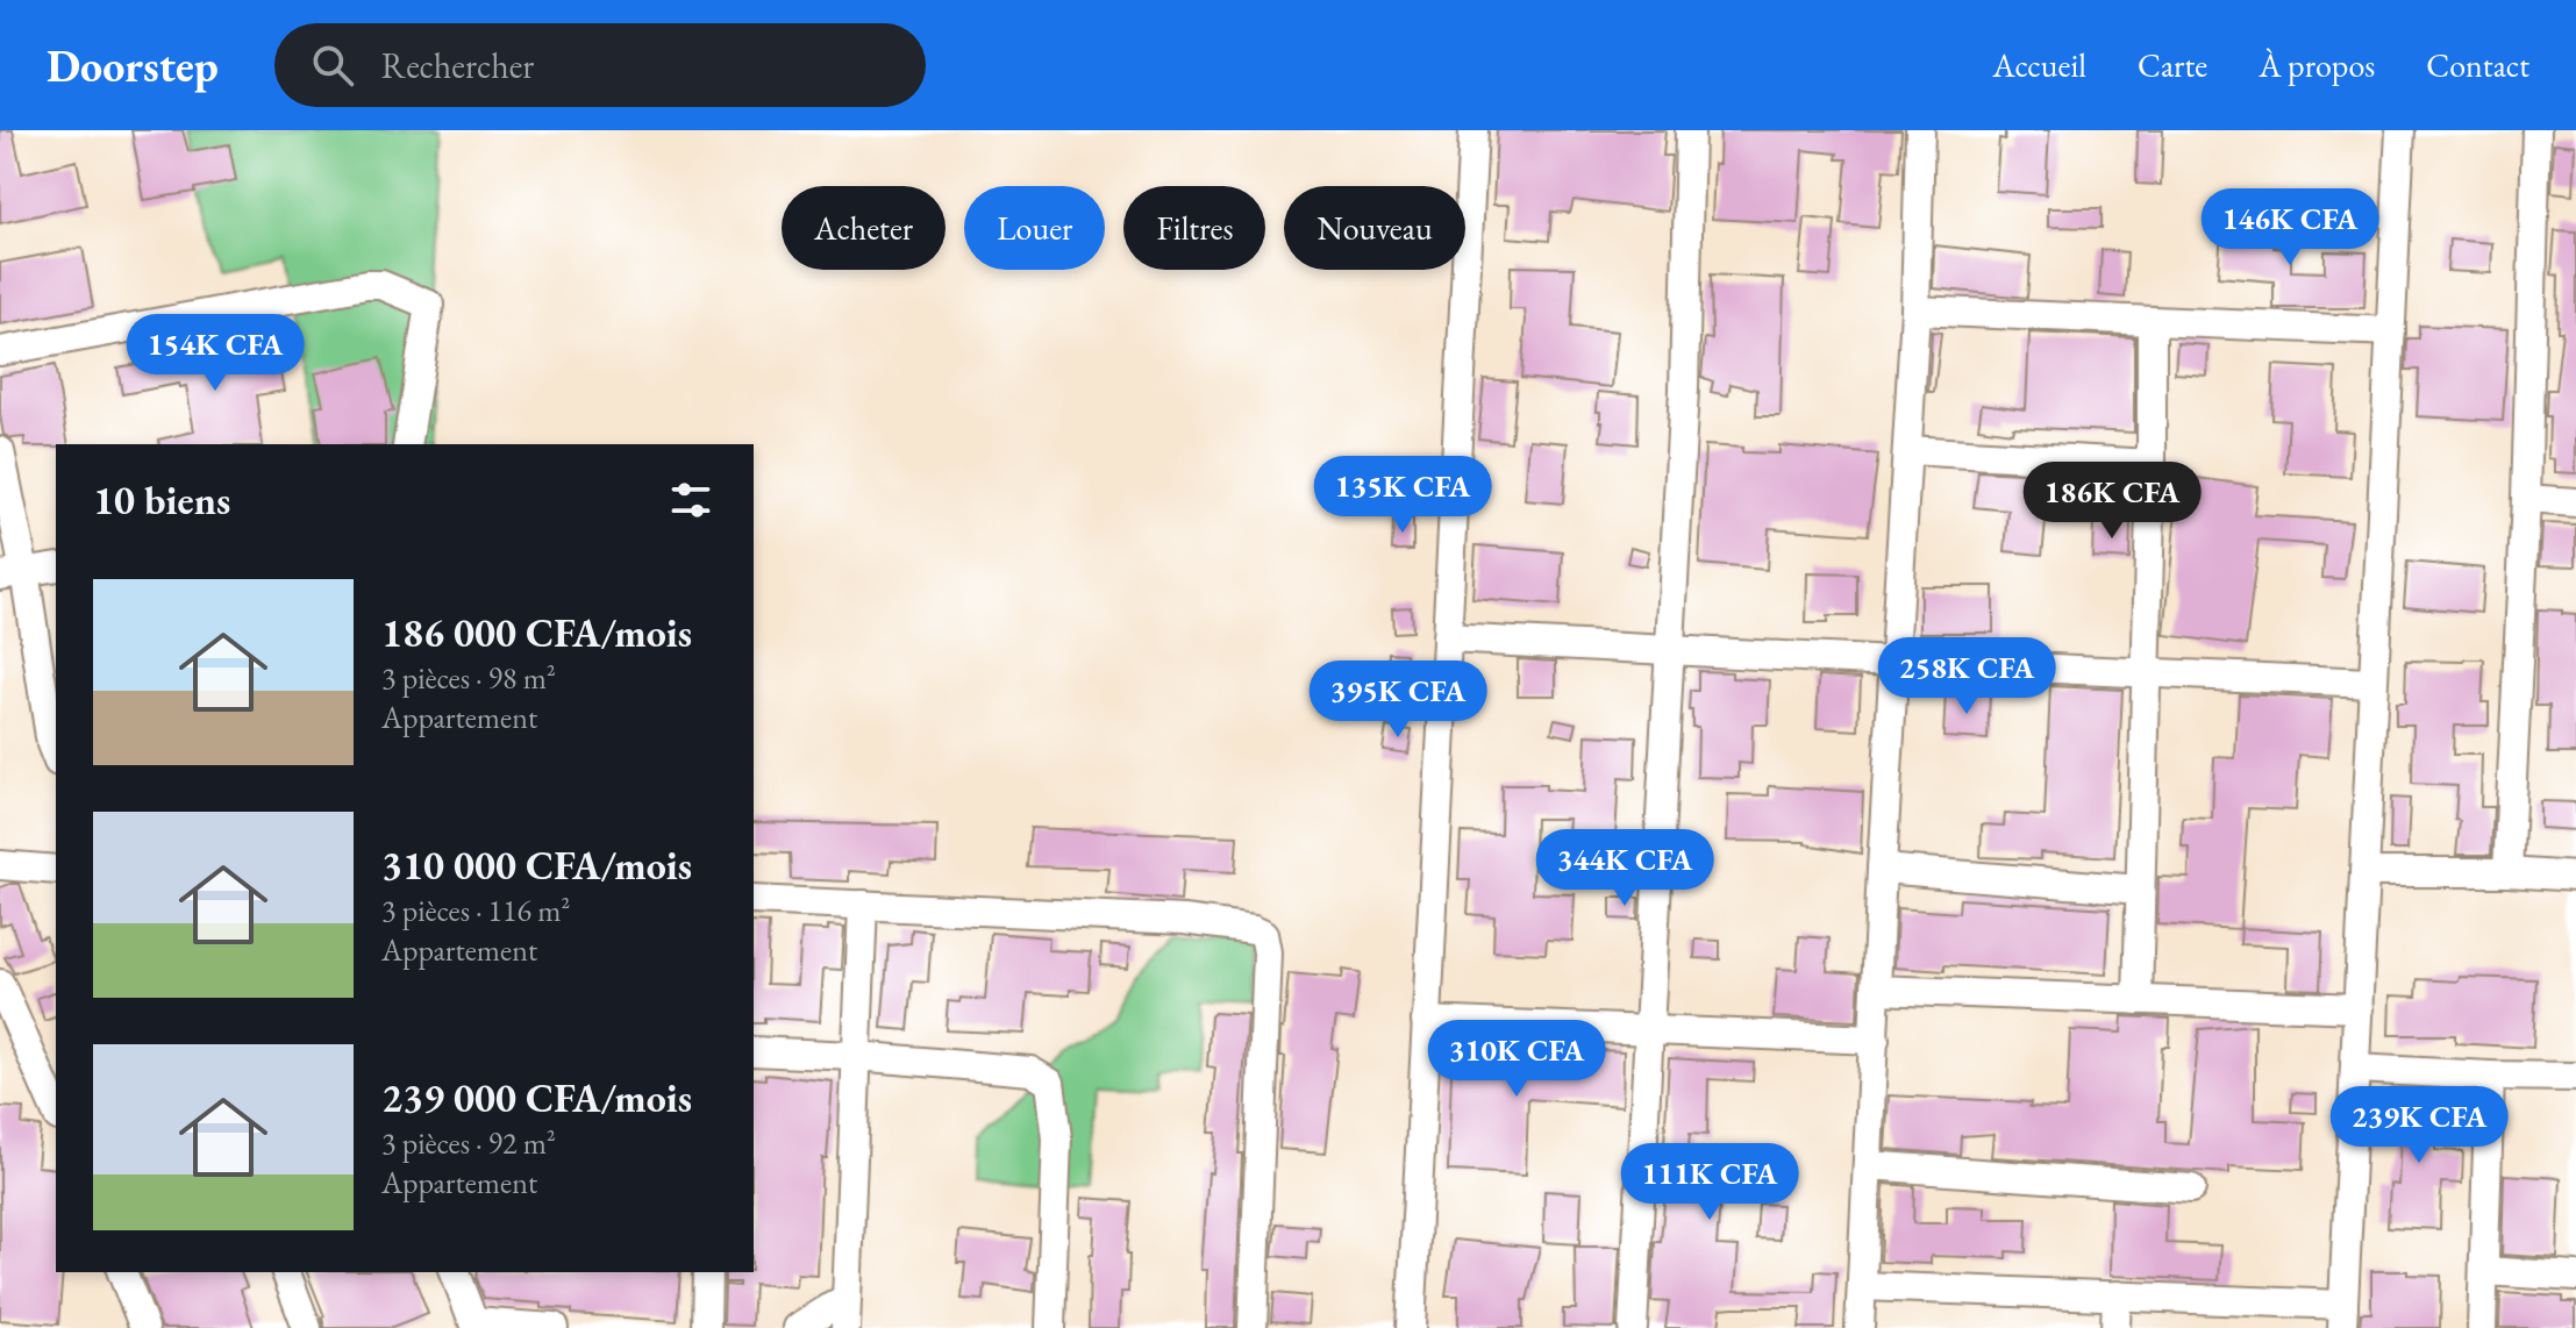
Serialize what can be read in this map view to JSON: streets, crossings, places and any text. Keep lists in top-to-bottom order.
{
  "page": {
    "header": "Doorstep",
    "search": "Rechercher",
    "nav": [
      "Accueil",
      "Carte",
      "À propos",
      "Contact"
    ],
    "chip": [
      "Acheter",
      "Louer",
      "Filtres",
      "Nouveau"
    ],
    "price": [
      "146K CFA",
      "154K CFA",
      "135K CFA",
      "186K CFA",
      "258K CFA",
      "395K CFA",
      "344K CFA",
      "310K CFA",
      "239K CFA",
      "111K CFA"
    ],
    "heading": "10 biens",
    "list": [
      {
        "name": "186 000 CFA/mois",
        "note": "3 pièces · 98 m² · Appartement"
      },
      {
        "name": "310 000 CFA/mois",
        "note": "3 pièces · 116 m² · Appartement"
      },
      {
        "name": "239 000 CFA/mois",
        "note": "3 pièces · 92 m² · Appartement"
      }
    ]
  }
}
